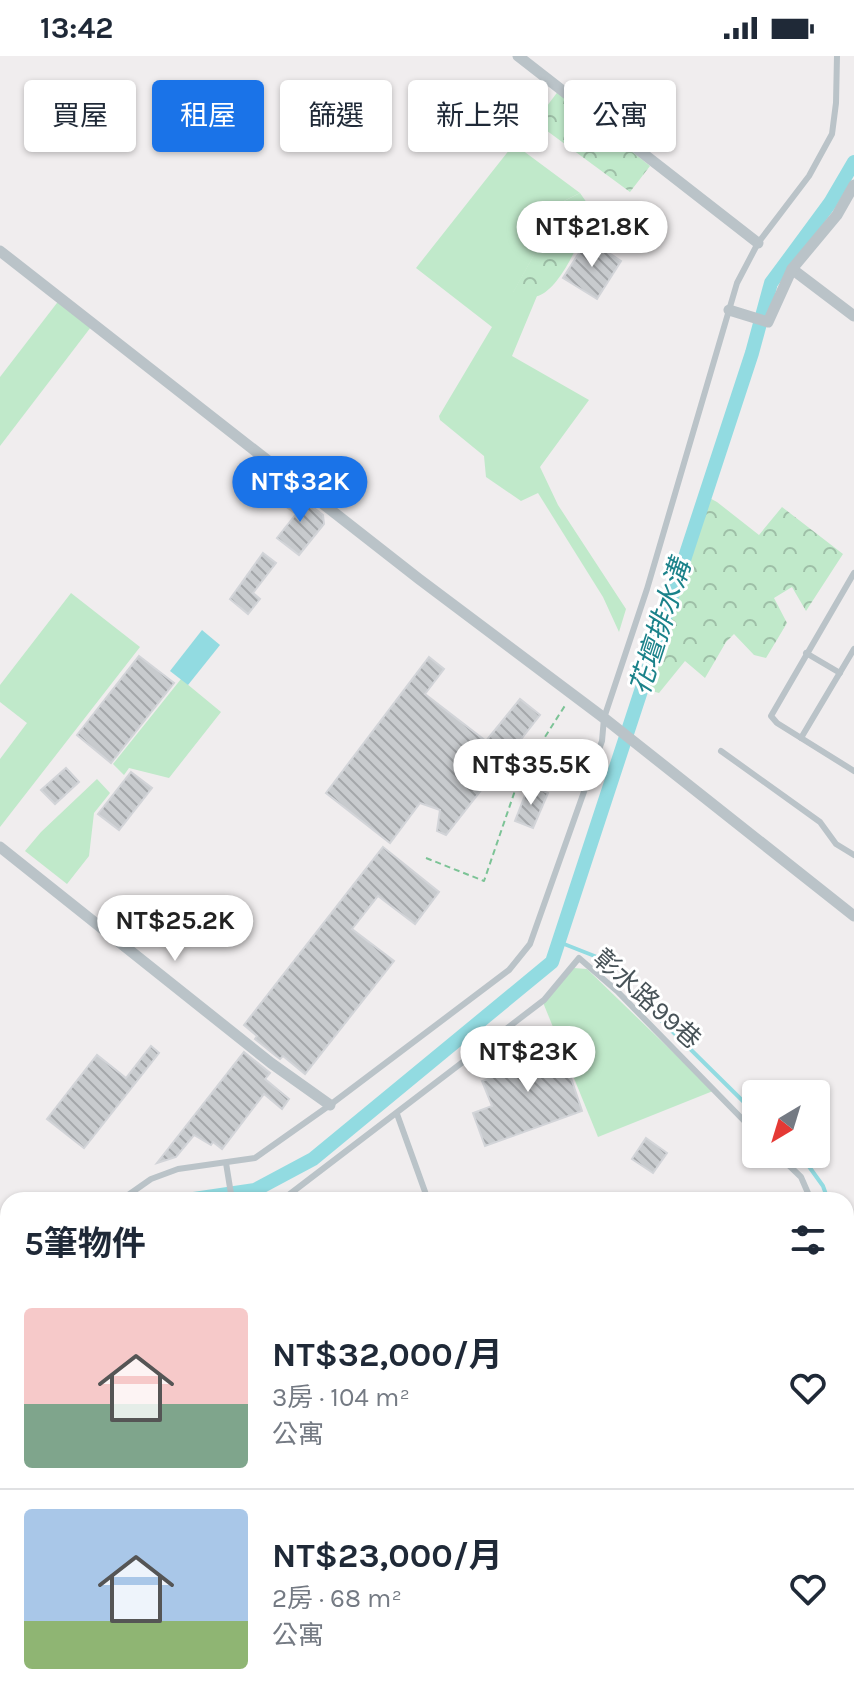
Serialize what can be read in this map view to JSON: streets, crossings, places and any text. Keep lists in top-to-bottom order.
{
  "streets": {
    "lane": ["彰水路99巷"]
  },
  "water": ["花壇排水溝"],
  "north": "bottom left",
  "page": {
    "status": "13:42",
    "chip": [
      "買屋",
      "租屋",
      "篩選",
      "新上架",
      "公寓"
    ],
    "price": [
      "NT$21.8K",
      "NT$32K",
      "NT$35.5K",
      "NT$25.2K",
      "NT$23K"
    ],
    "heading": "5筆物件",
    "list": [
      {
        "name": "NT$32,000/月",
        "note": "3房 · 104 m² · 公寓"
      },
      {
        "name": "NT$23,000/月",
        "note": "2房 · 68 m² · 公寓"
      }
    ]
  }
}
